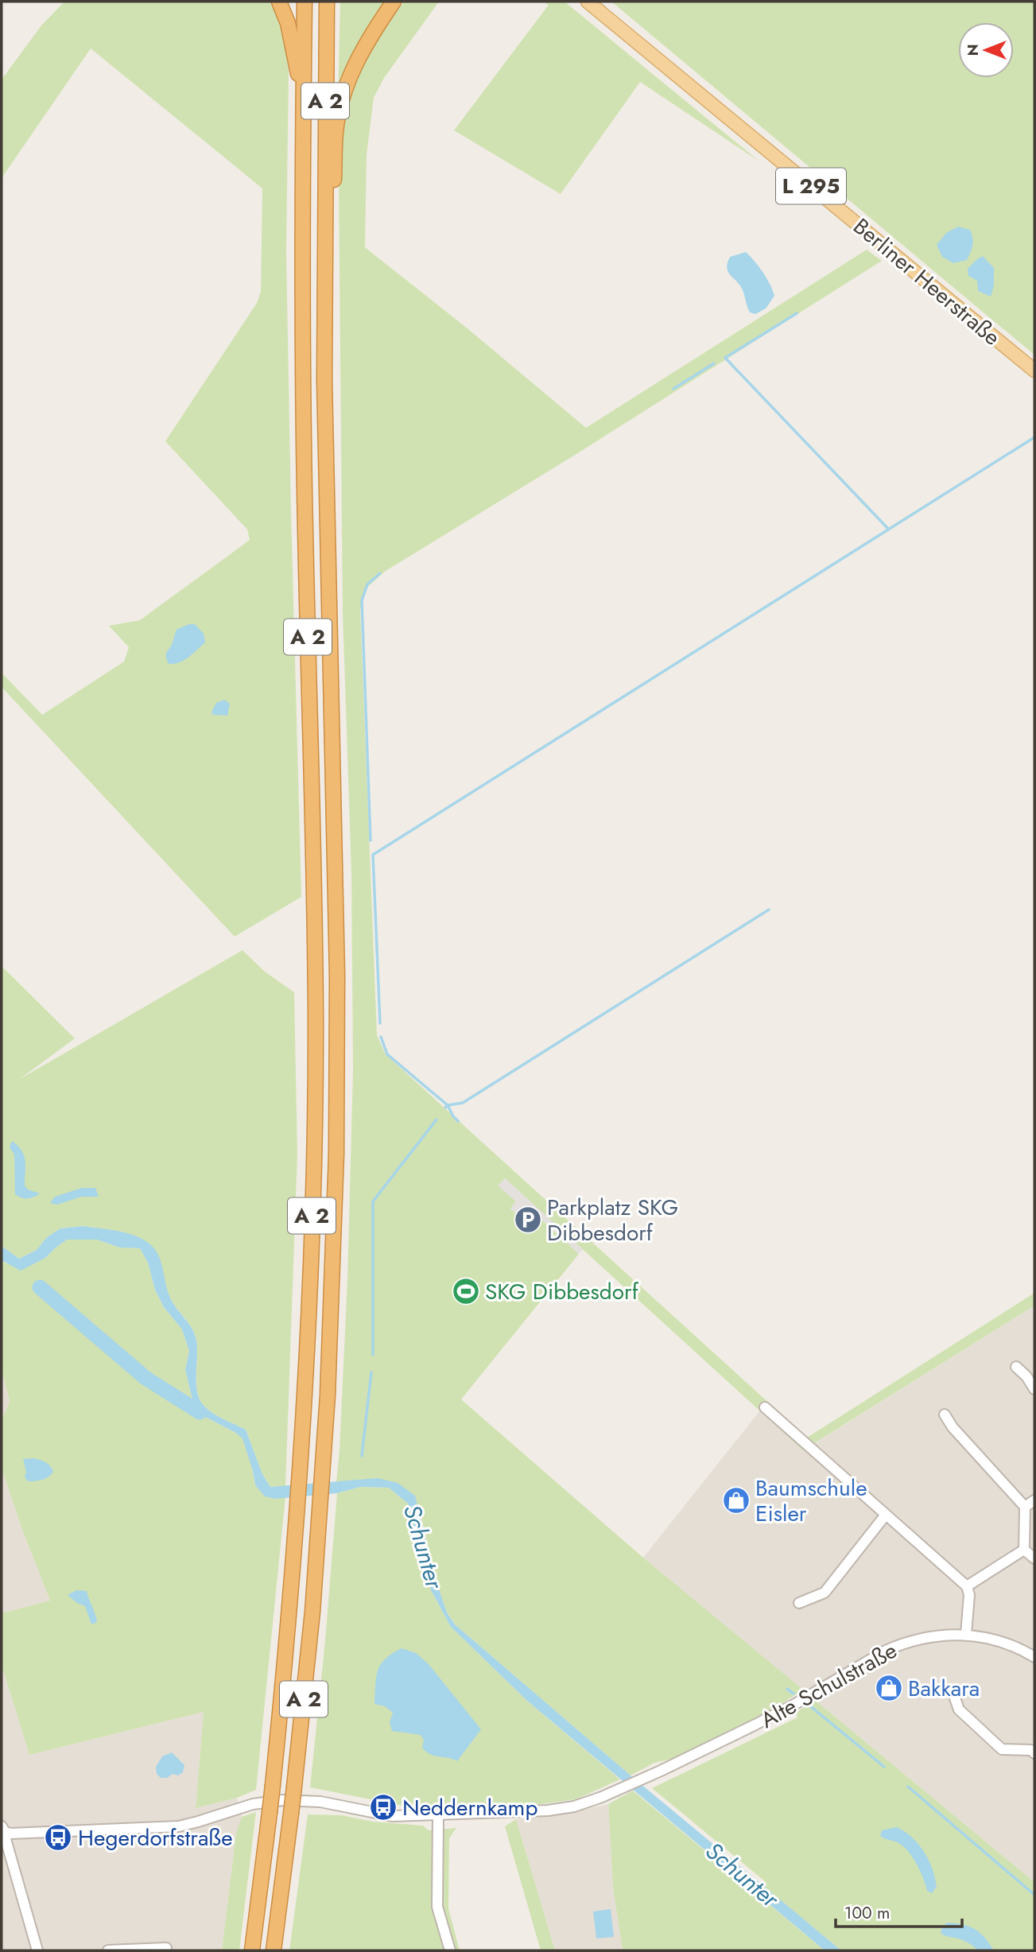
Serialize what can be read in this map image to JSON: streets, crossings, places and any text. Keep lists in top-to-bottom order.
{
  "streets": {
    "highway": ["A 2"],
    "main road": ["L 295", "Berliner Heerstraße"],
    "street": ["Alte Schulstraße"]
  },
  "water": ["Schunter"],
  "places": {
    "parking": ["Parkplatz SKG Dibbesdorf"],
    "sports": ["SKG Dibbesdorf"],
    "shop": ["Baumschule Eisler", "Bakkara"],
    "bus stop": ["Neddernkamp", "Hegerdorfstraße"]
  },
  "scale_bar": "100 m",
  "north": "left"
}
